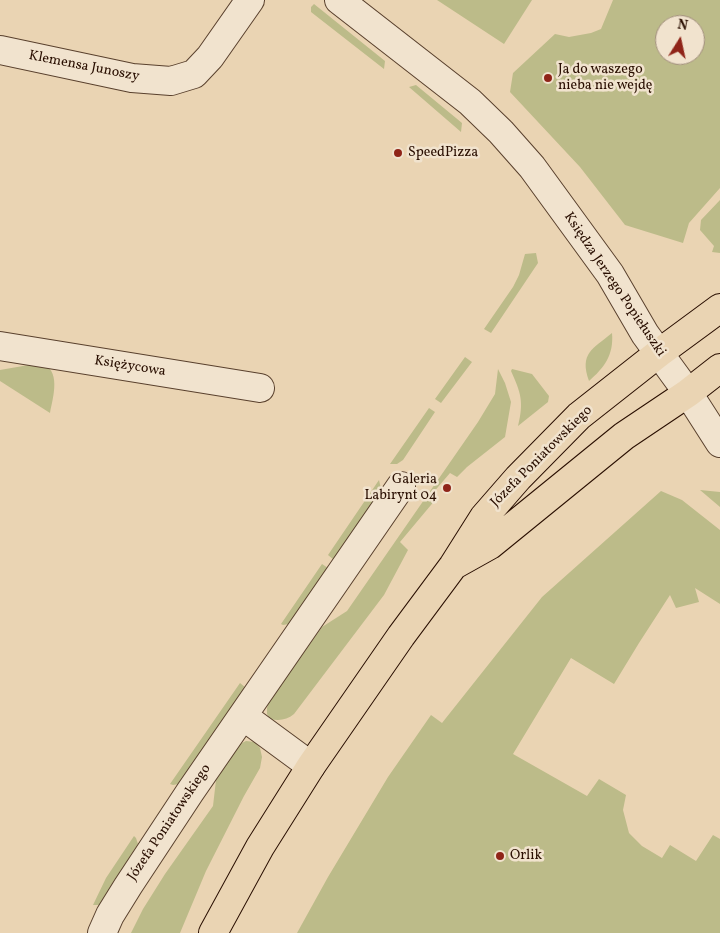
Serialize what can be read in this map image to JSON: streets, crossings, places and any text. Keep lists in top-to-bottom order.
{
  "streets": {
    "main road": ["Józefa Poniatowskiego"],
    "street": ["Klemensa Junoszy", "Księdza Jerzego Popiełuszki", "Księżycowa"]
  },
  "crossings": [
    ["Księdza Jerzego Popiełuszki", "Józefa Poniatowskiego"]
  ],
  "places": [
    "Ja do waszego nieba nie wejdę",
    "SpeedPizza",
    "Galeria Labirynt 04",
    "Orlik"
  ],
  "north": "top"
}
